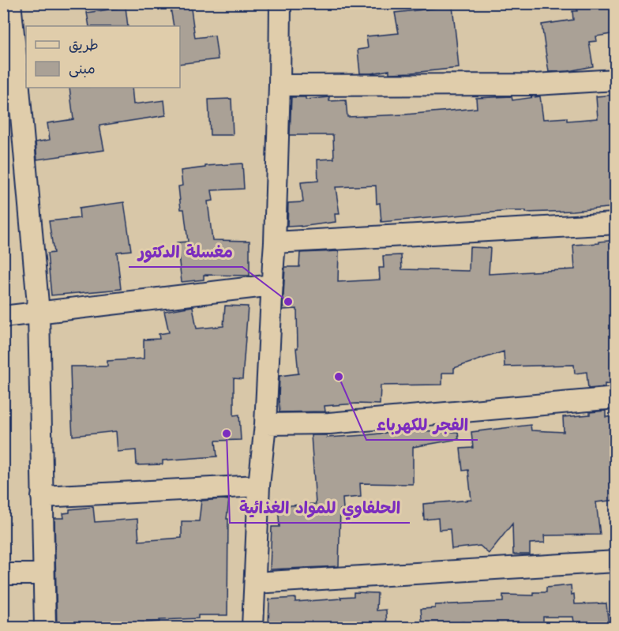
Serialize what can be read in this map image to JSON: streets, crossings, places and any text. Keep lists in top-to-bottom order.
{
  "places": ["مغسلة الدكتور", "الفجر للكهرباء", "الحلفاوي للمواد الغذائية"],
  "legend": ["طريق", "مبنى"]
}
